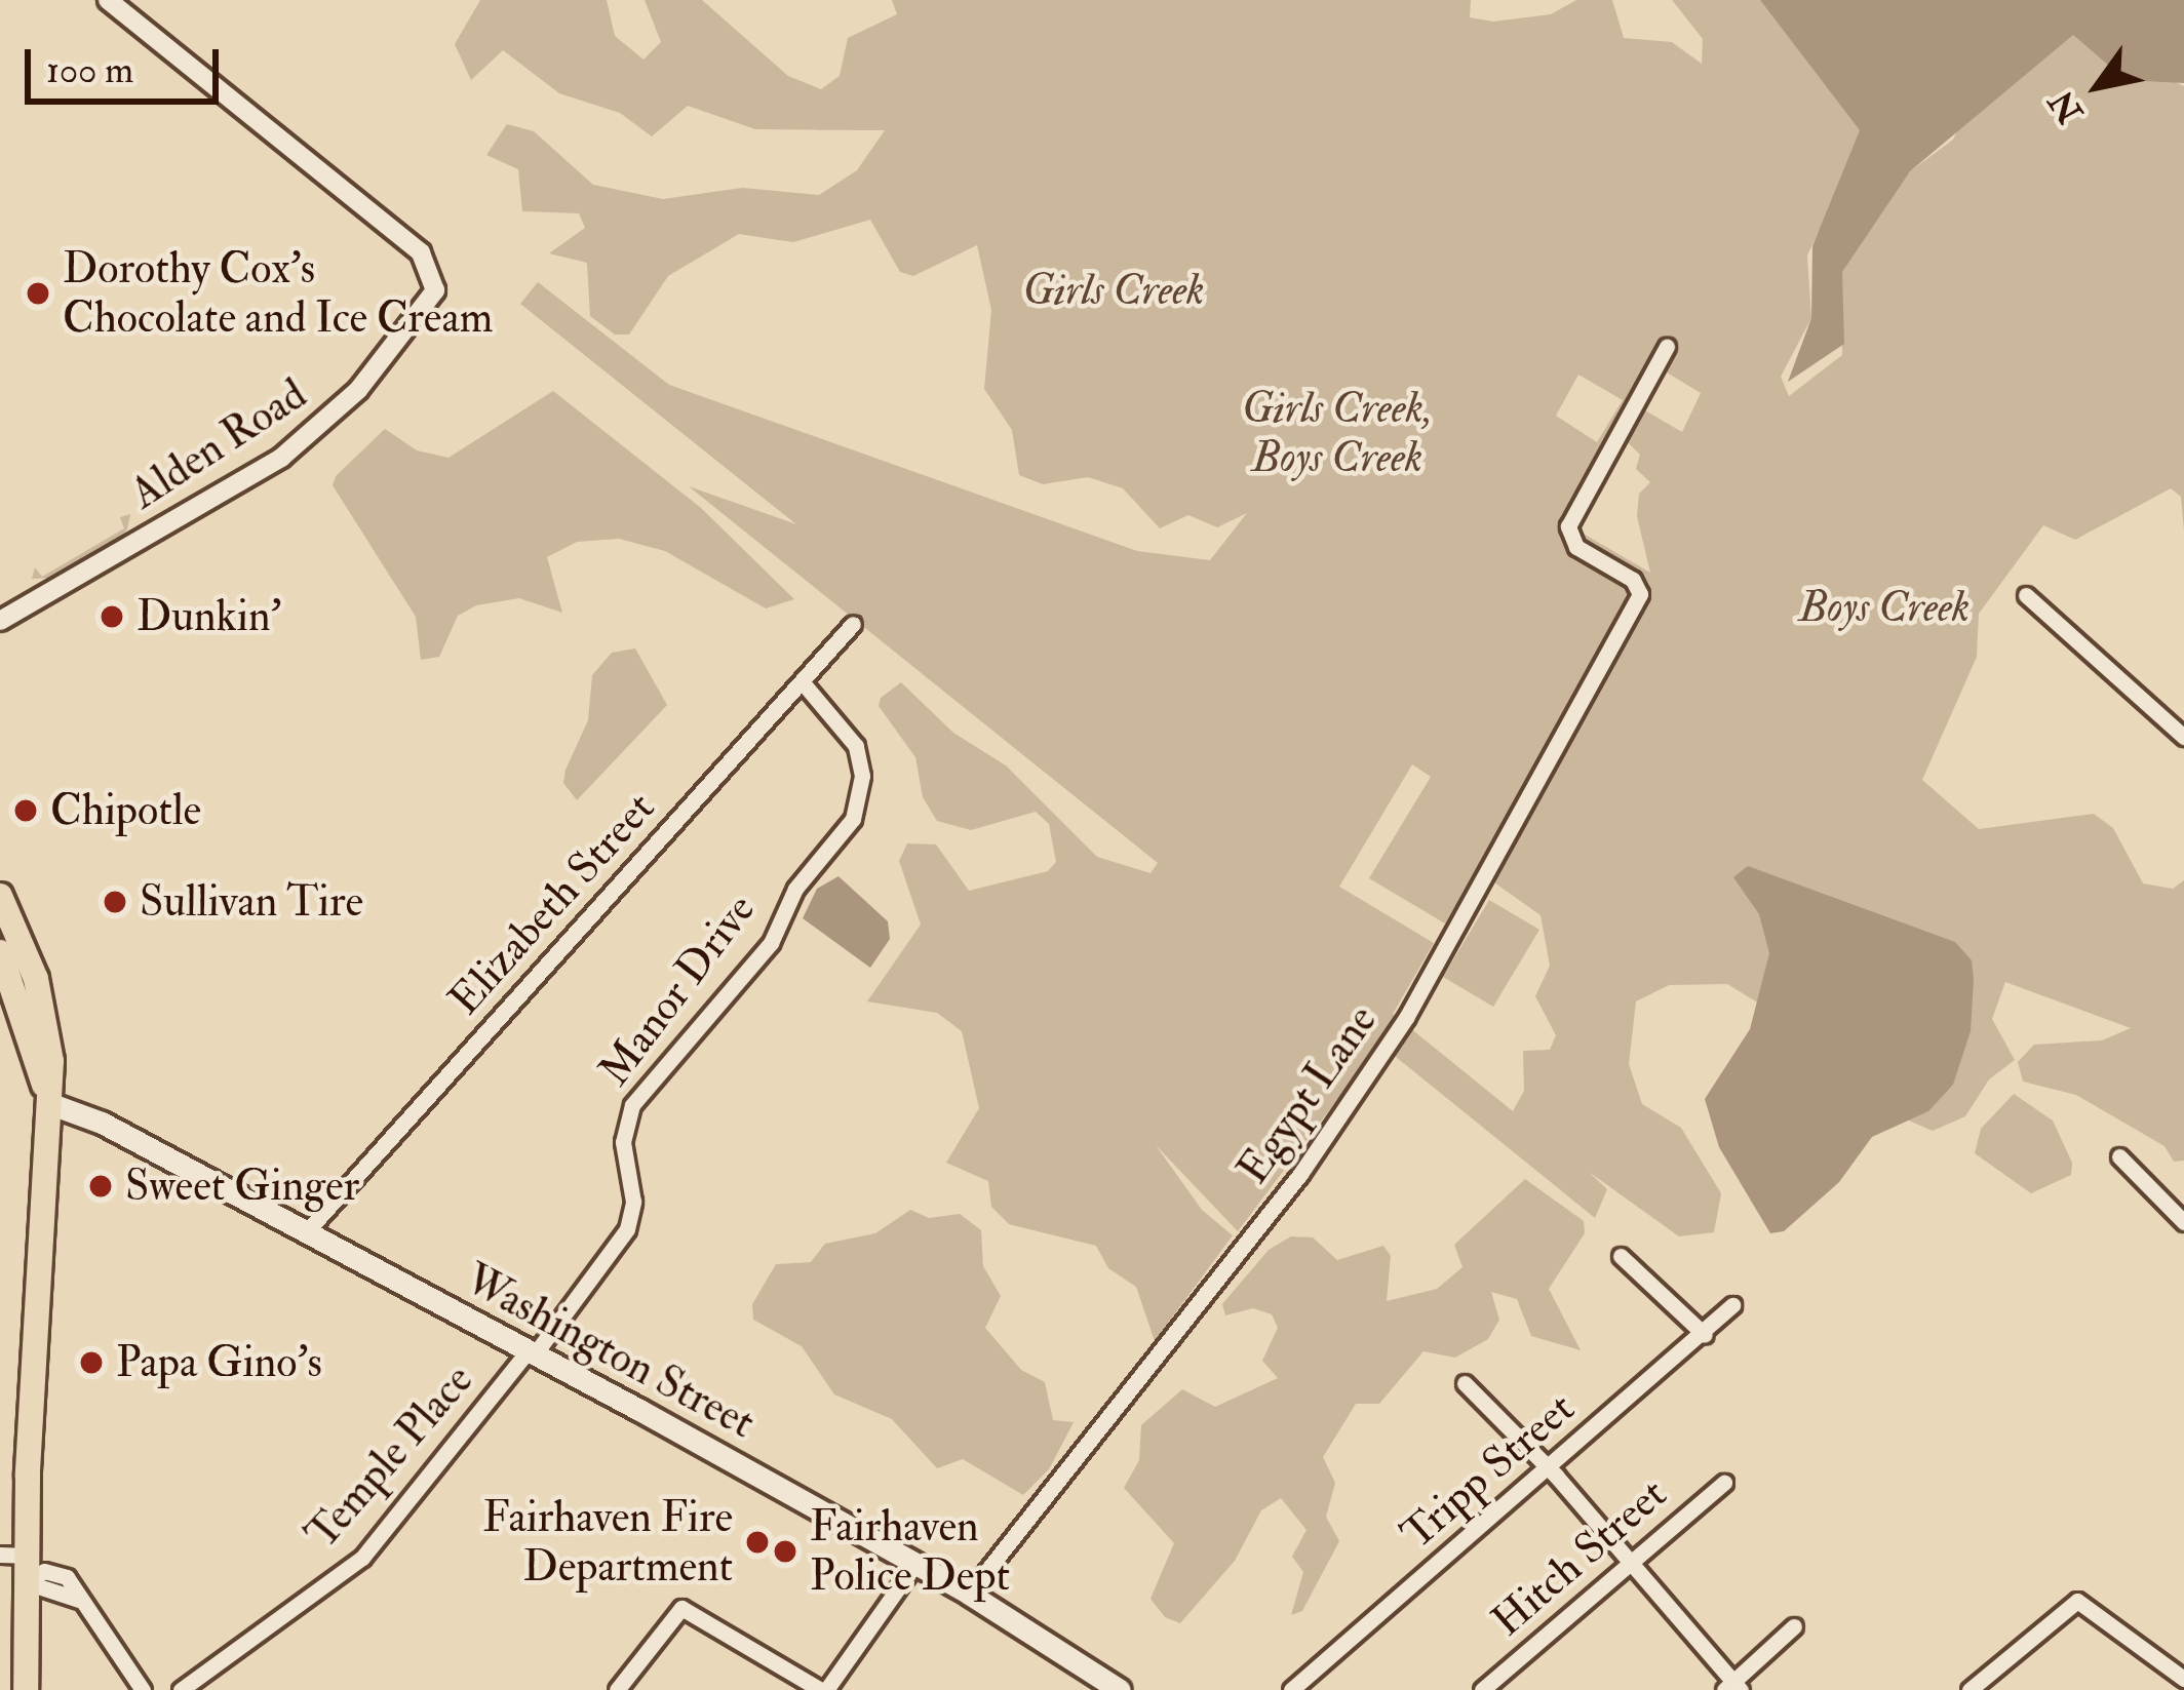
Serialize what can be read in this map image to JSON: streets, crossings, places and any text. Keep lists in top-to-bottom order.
{
  "streets": {
    "main road": ["Washington Street"],
    "street": [
      "Alden Road",
      "Elizabeth Street",
      "Manor Drive",
      "Egypt Lane",
      "Temple Place",
      "Tripp Street",
      "Hitch Street"
    ]
  },
  "crossings": [
    ["Elizabeth Street", "Manor Drive"],
    ["Elizabeth Street", "Washington Street"],
    ["Manor Drive", "Washington Street"],
    ["Manor Drive", "Temple Place"],
    ["Egypt Lane", "Washington Street"],
    ["Washington Street", "Temple Place"]
  ],
  "parks": ["Girls Creek", "Girls Creek, Boys Creek", "Boys Creek"],
  "places": [
    "Dorothy Cox's Chocolate and Ice Cream",
    "Dunkin'",
    "Chipotle",
    "Sullivan Tire",
    "Sweet Ginger",
    "Papa Gino's",
    "Fairhaven Fire Department",
    "Fairhaven Police Dept"
  ],
  "scale_bar": "100 m",
  "north": "bottom left"
}
